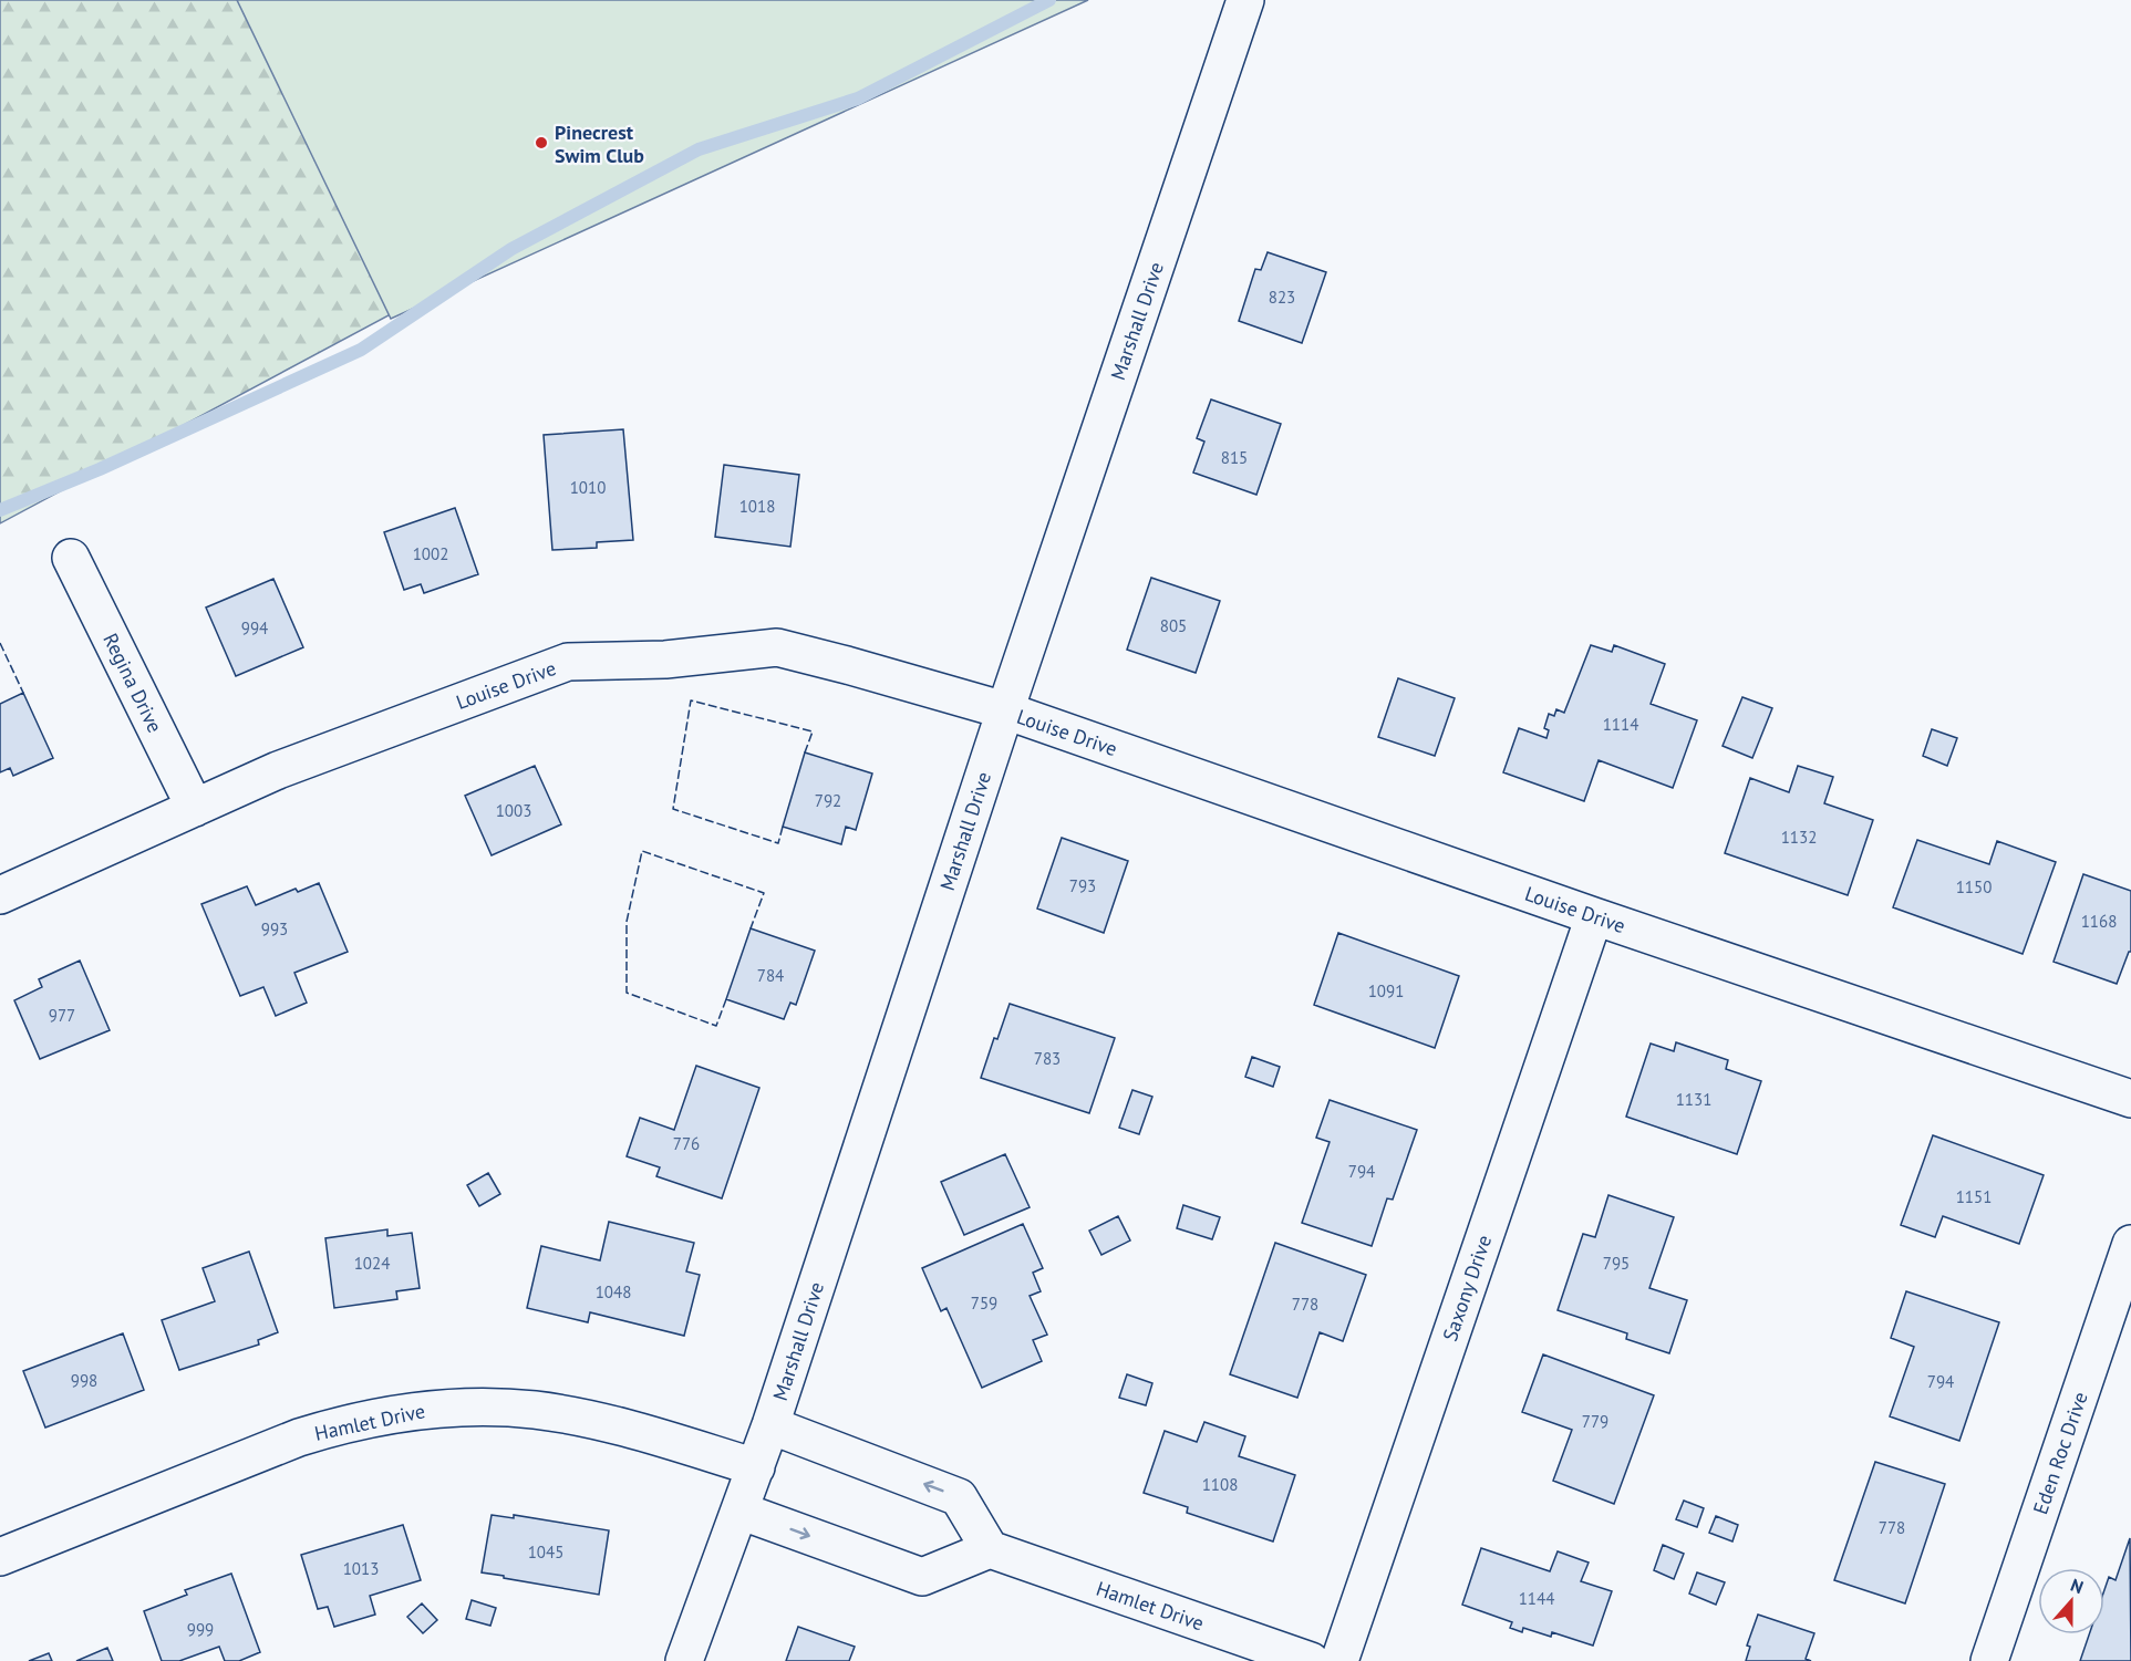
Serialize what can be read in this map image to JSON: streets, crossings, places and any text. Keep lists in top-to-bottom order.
{
  "streets": {
    "street": [
      "Marshall Drive",
      "Regina Drive",
      "Louise Drive",
      "Saxony Drive",
      "Hamlet Drive",
      "Eden Roc Drive"
    ]
  },
  "crossings": [
    ["Marshall Drive", "Louise Drive"],
    ["Marshall Drive", "Hamlet Drive"],
    ["Regina Drive", "Louise Drive"],
    ["Louise Drive", "Saxony Drive"]
  ],
  "places": ["Pinecrest Swim Club"],
  "house_numbers": [
    "823",
    "815",
    "1010",
    "1018",
    "1002",
    "805",
    "994",
    "1114",
    "792",
    "1003",
    "1132",
    "793",
    "1150",
    "1168",
    "993",
    "784",
    "1091",
    "977",
    "783",
    "1131",
    "776",
    "794",
    "1151",
    "1024",
    "795",
    "1048",
    "759",
    "778",
    "998",
    "794",
    "779",
    "1108",
    "778",
    "1045",
    "1013",
    "1144",
    "999"
  ],
  "north": "top"
}
